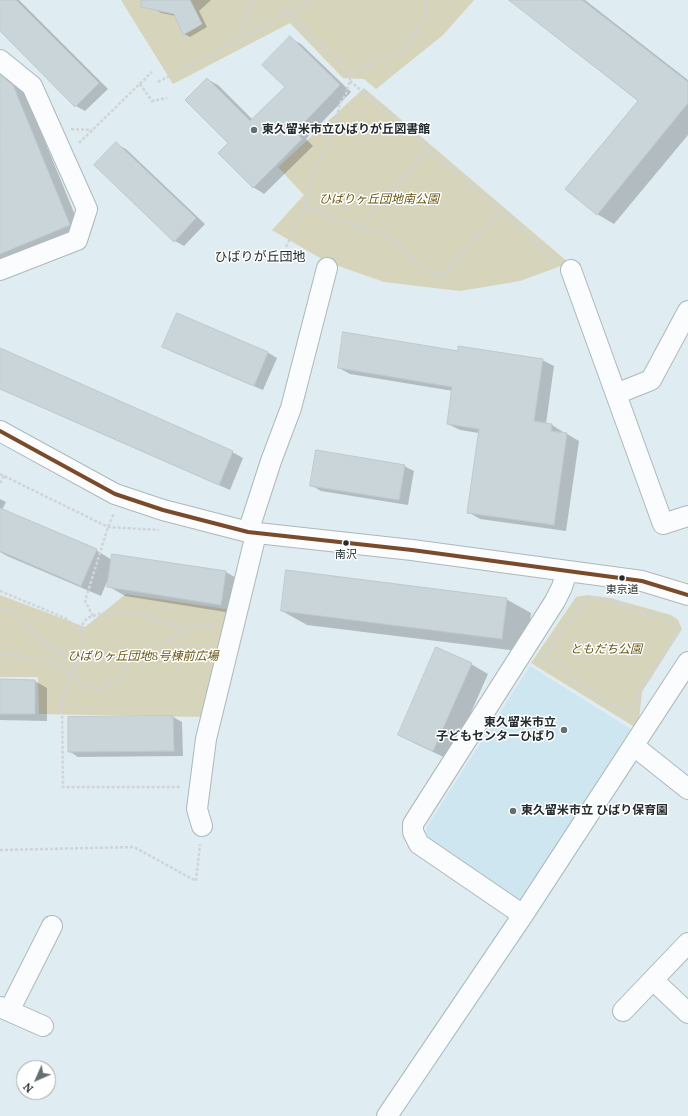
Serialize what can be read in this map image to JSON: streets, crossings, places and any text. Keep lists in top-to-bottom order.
{
  "districts": ["ひばりが丘団地"],
  "parks": ["ひばりヶ丘団地南公園", "ともだち公園", "ひばりヶ丘団地8号棟前広場"],
  "places": [
    "東久留米市立ひばりが丘図書館",
    "南沢",
    "東京道",
    "東久留米市立 子どもセンターひばり",
    "東久留米市立 ひばり保育園"
  ],
  "north": "bottom left"
}
